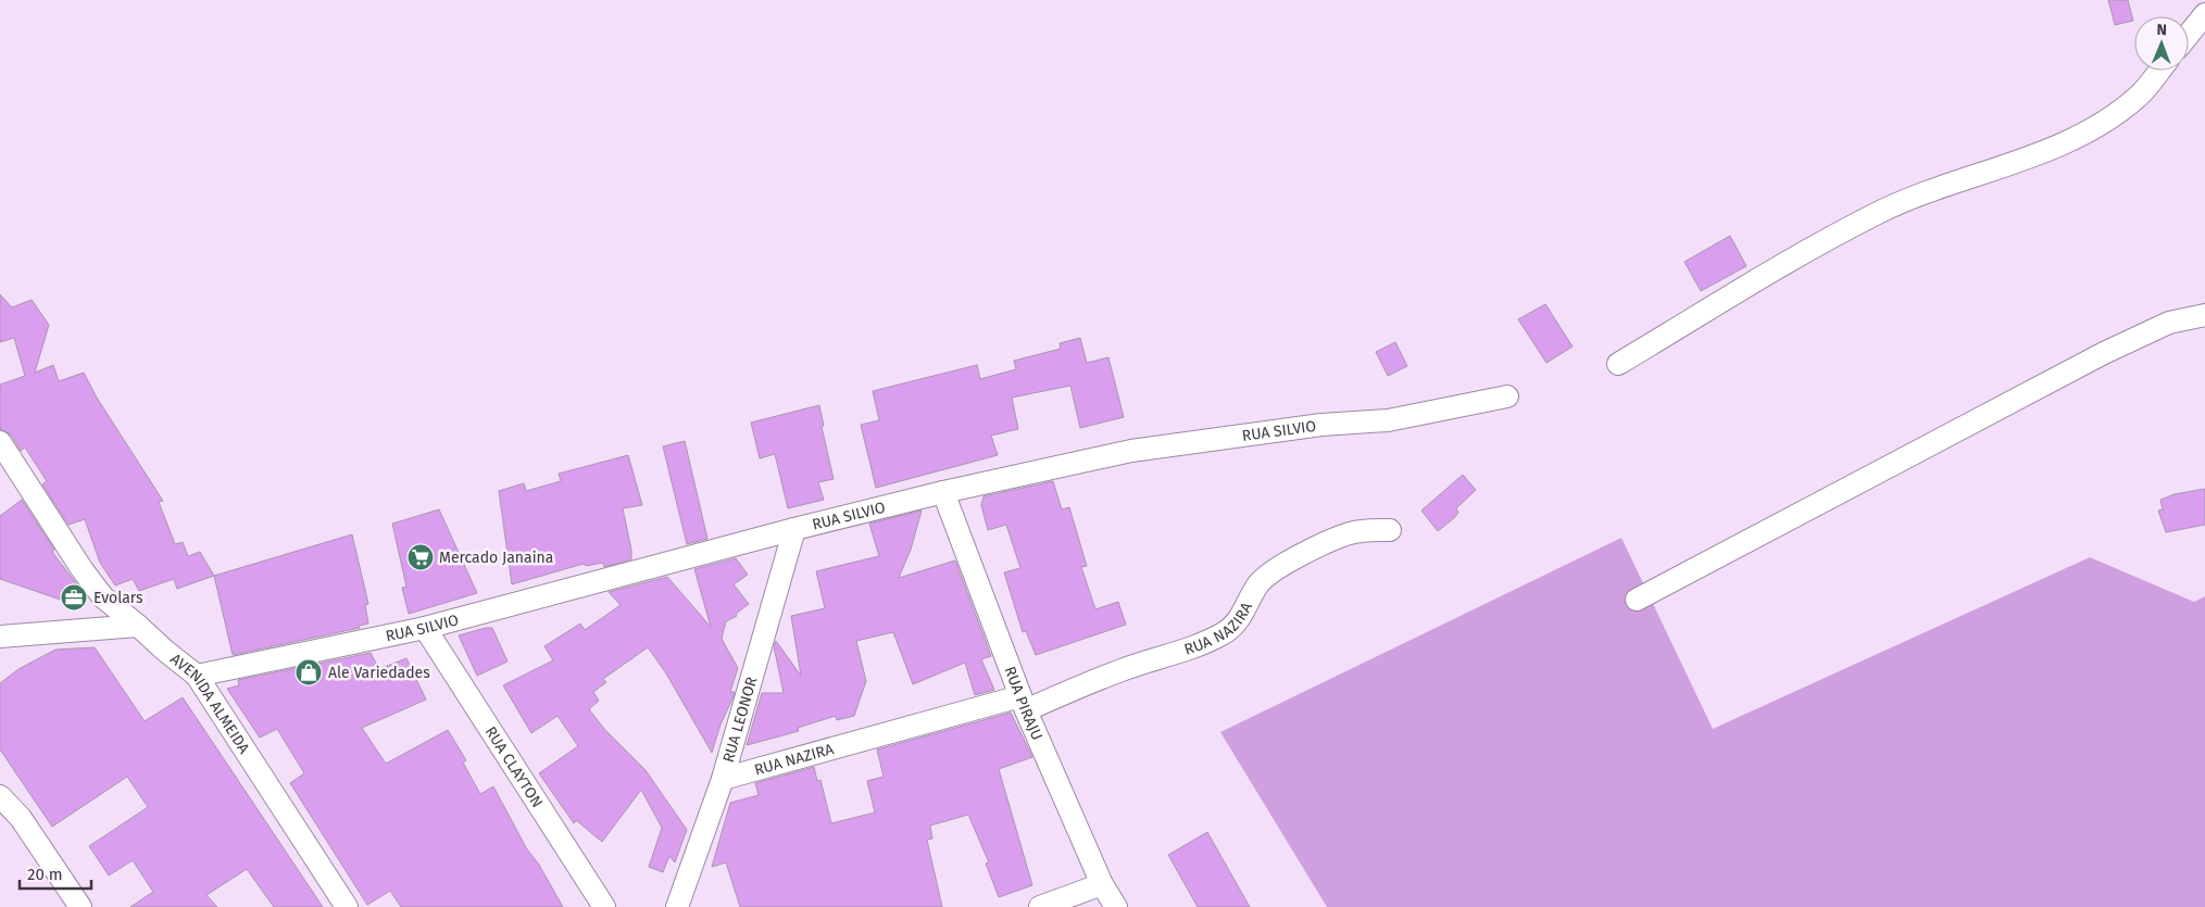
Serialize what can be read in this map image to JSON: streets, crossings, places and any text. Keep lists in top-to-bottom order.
{
  "streets": {
    "street": [
      "RUA SILVIO",
      "RUA NAZIRA",
      "RUA PIRAJU",
      "AVENIDA ALMEIDA",
      "RUA LEONOR",
      "RUA CLAYTON"
    ]
  },
  "crossings": [
    ["RUA SILVIO", "RUA PIRAJU"],
    ["RUA SILVIO", "AVENIDA ALMEIDA"],
    ["RUA SILVIO", "RUA LEONOR"],
    ["RUA SILVIO", "RUA CLAYTON"],
    ["RUA NAZIRA", "RUA PIRAJU"],
    ["RUA NAZIRA", "RUA LEONOR"]
  ],
  "places": {
    "supermarket": ["Mercado Janaina"],
    "office": ["Evolars"],
    "shop": ["Ale Variedades"]
  },
  "scale_bar": "20 m",
  "north": "top"
}
